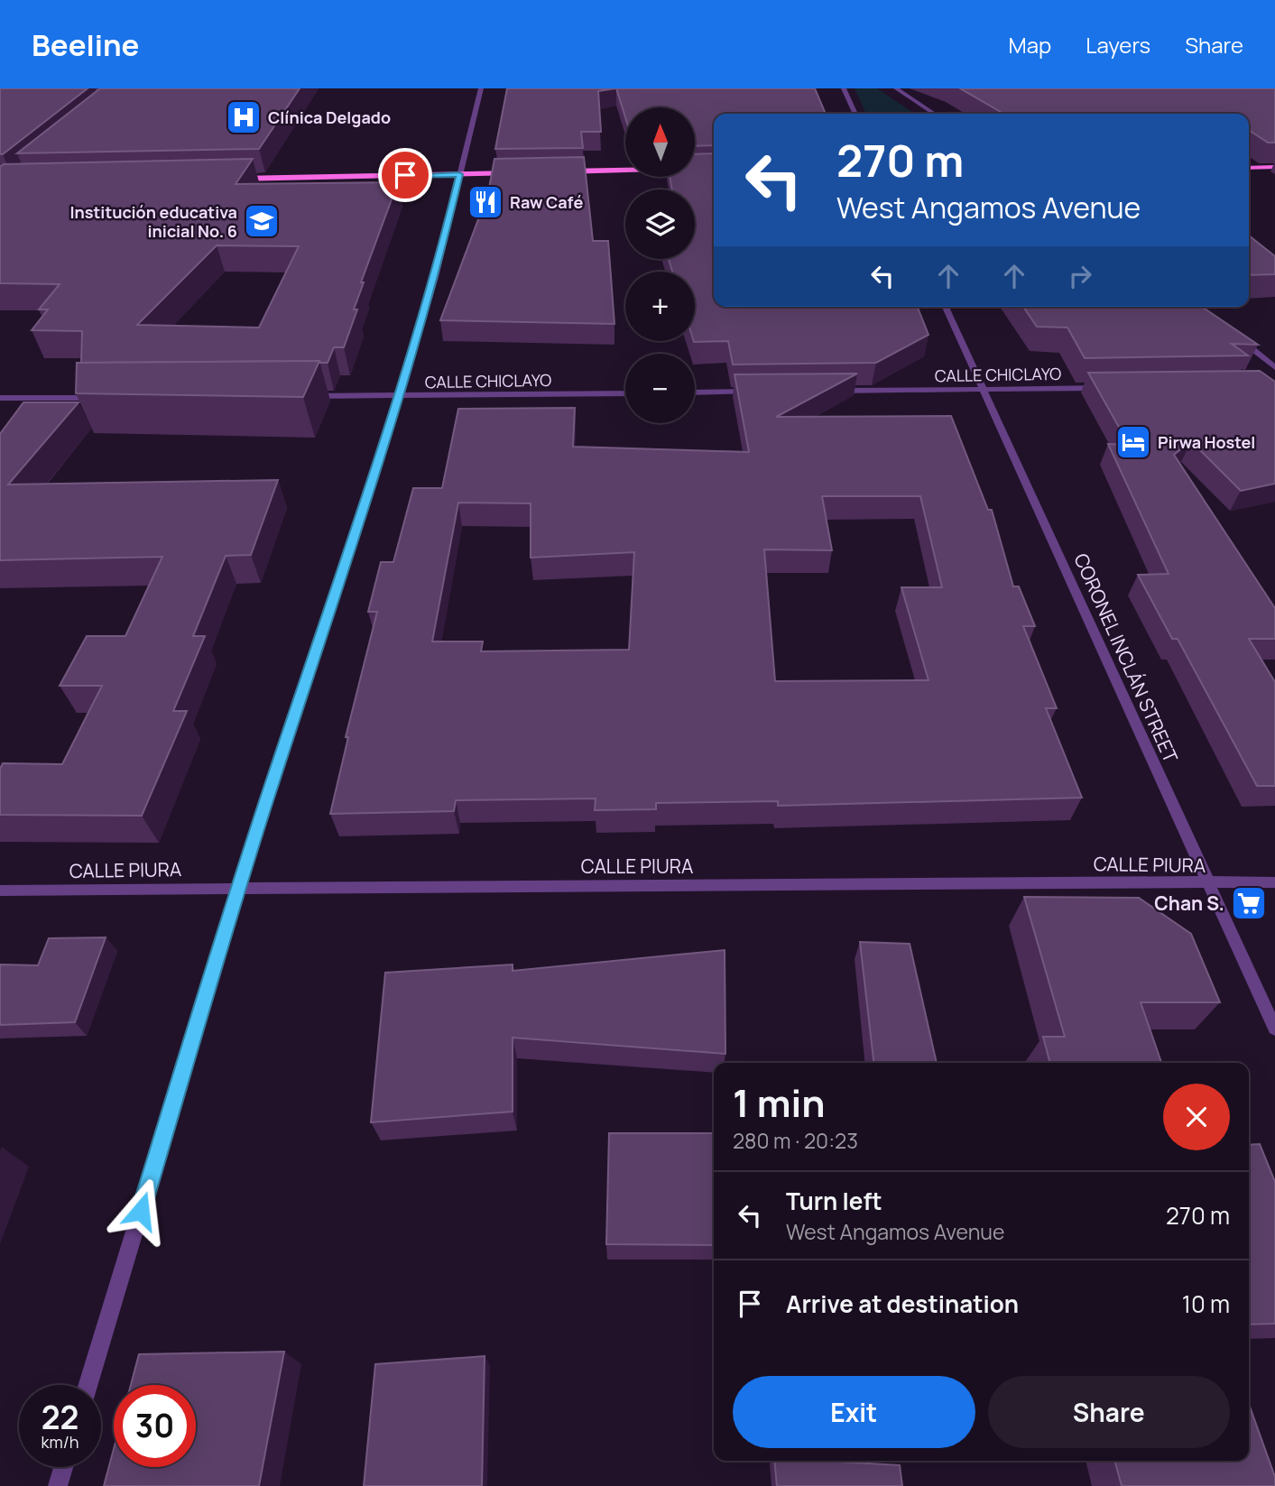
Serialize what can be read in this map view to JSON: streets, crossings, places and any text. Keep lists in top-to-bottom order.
{
  "streets": {
    "street": ["CALLE CHICLAYO", "CORONEL INCLÁN STREET", "CALLE PIURA"]
  },
  "crossings": [
    ["CALLE CHICLAYO", "CORONEL INCLÁN STREET"],
    ["CORONEL INCLÁN STREET", "CALLE PIURA"]
  ],
  "places": {
    "hospital": ["Clínica Delgado"],
    "restaurant": ["Raw Café"],
    "school or university": ["Institución educativa inicial No. 6"],
    "hotel": ["Pirwa Hostel"],
    "supermarket": ["Chan S."]
  },
  "north": "top",
  "page": {
    "header": "Beeline",
    "nav": ["Map", "Layers", "Share"],
    "map_buttons": ["+", "−"],
    "turn": ["270 m", "West Angamos Avenue"],
    "heading": ["1 min", "280 m · 20:23"],
    "list": [
      {
        "name": "Turn left",
        "note": "West Angamos Avenue",
        "value": "270 m"
      },
      {
        "name": "Arrive at destination",
        "value": "10 m"
      }
    ],
    "buttons": ["Exit", "Share"],
    "speed": "22 km/h",
    "limit": "30"
  }
}
